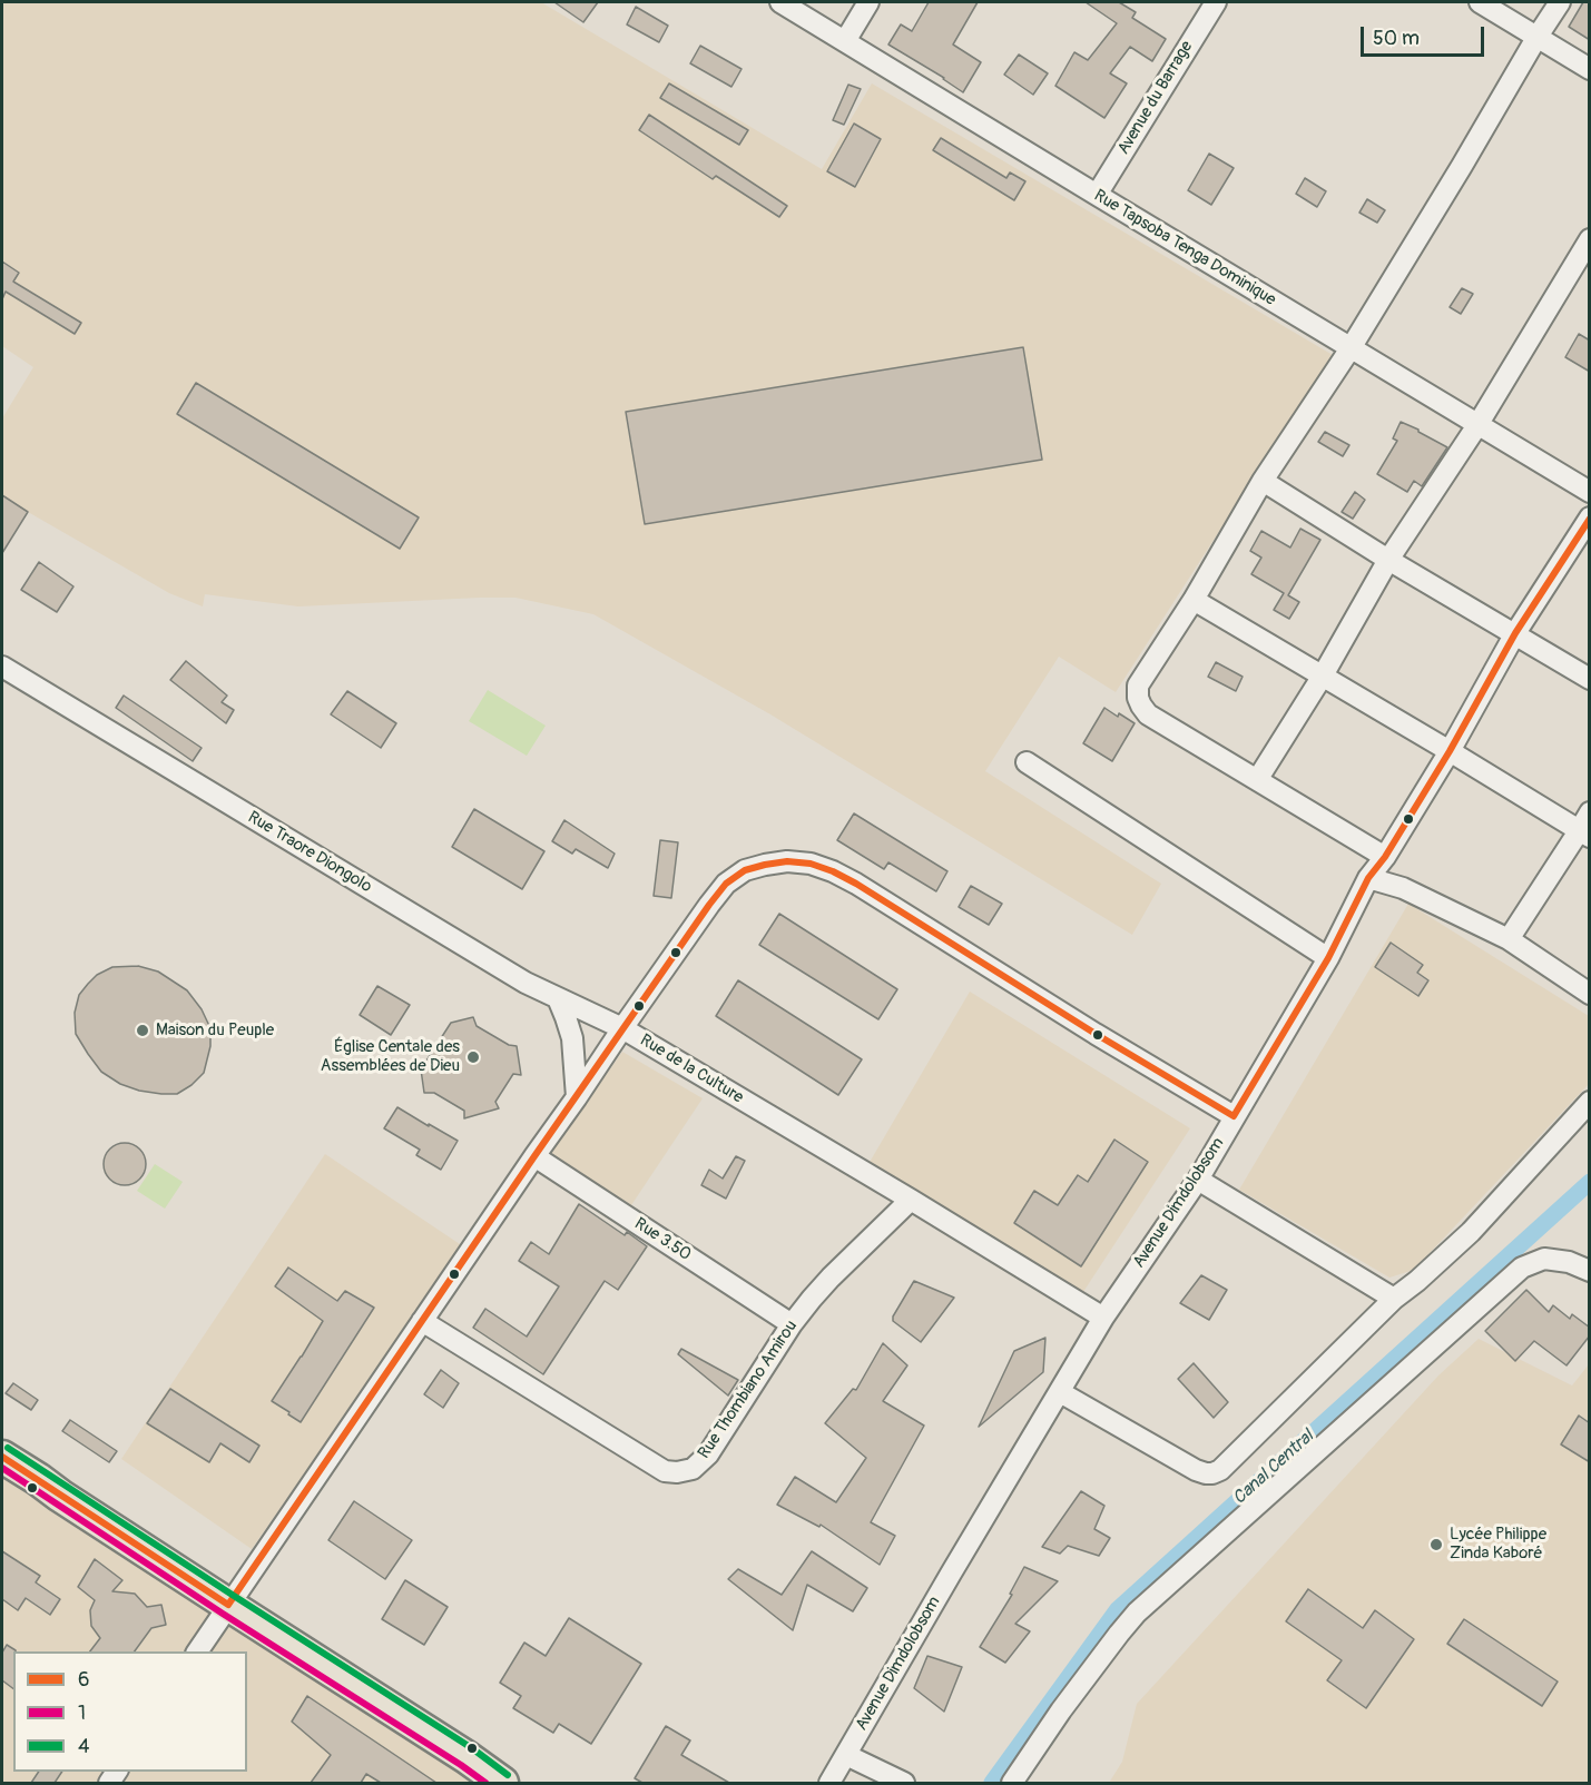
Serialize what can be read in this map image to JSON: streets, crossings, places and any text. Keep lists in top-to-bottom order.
{
  "streets": {
    "street": [
      "Avenue du Barrage",
      "Rue Tapsoba Tenga Dominique",
      "Rue Traore Diongolo",
      "Rue de la Culture",
      "Avenue Dimdolobsom",
      "Rue 3.50",
      "Rue Thombiano Amirou"
    ]
  },
  "crossings": [
    ["Avenue du Barrage", "Rue Tapsoba Tenga Dominique"],
    ["Rue Traore Diongolo", "Rue de la Culture"],
    ["Rue de la Culture", "Avenue Dimdolobsom"],
    ["Rue de la Culture", "Rue Thombiano Amirou"],
    ["Rue 3.50", "Rue Thombiano Amirou"]
  ],
  "water": ["Canal Central"],
  "places": ["Maison du Peuple", "Église Centale des Assemblées de Dieu", "Lycée Philippe Zinda Kaboré"],
  "lines": ["transit line 6", "transit line 4", "transit line 1"],
  "legend": ["6", "1", "4"],
  "scale_bar": "50 m"
}
